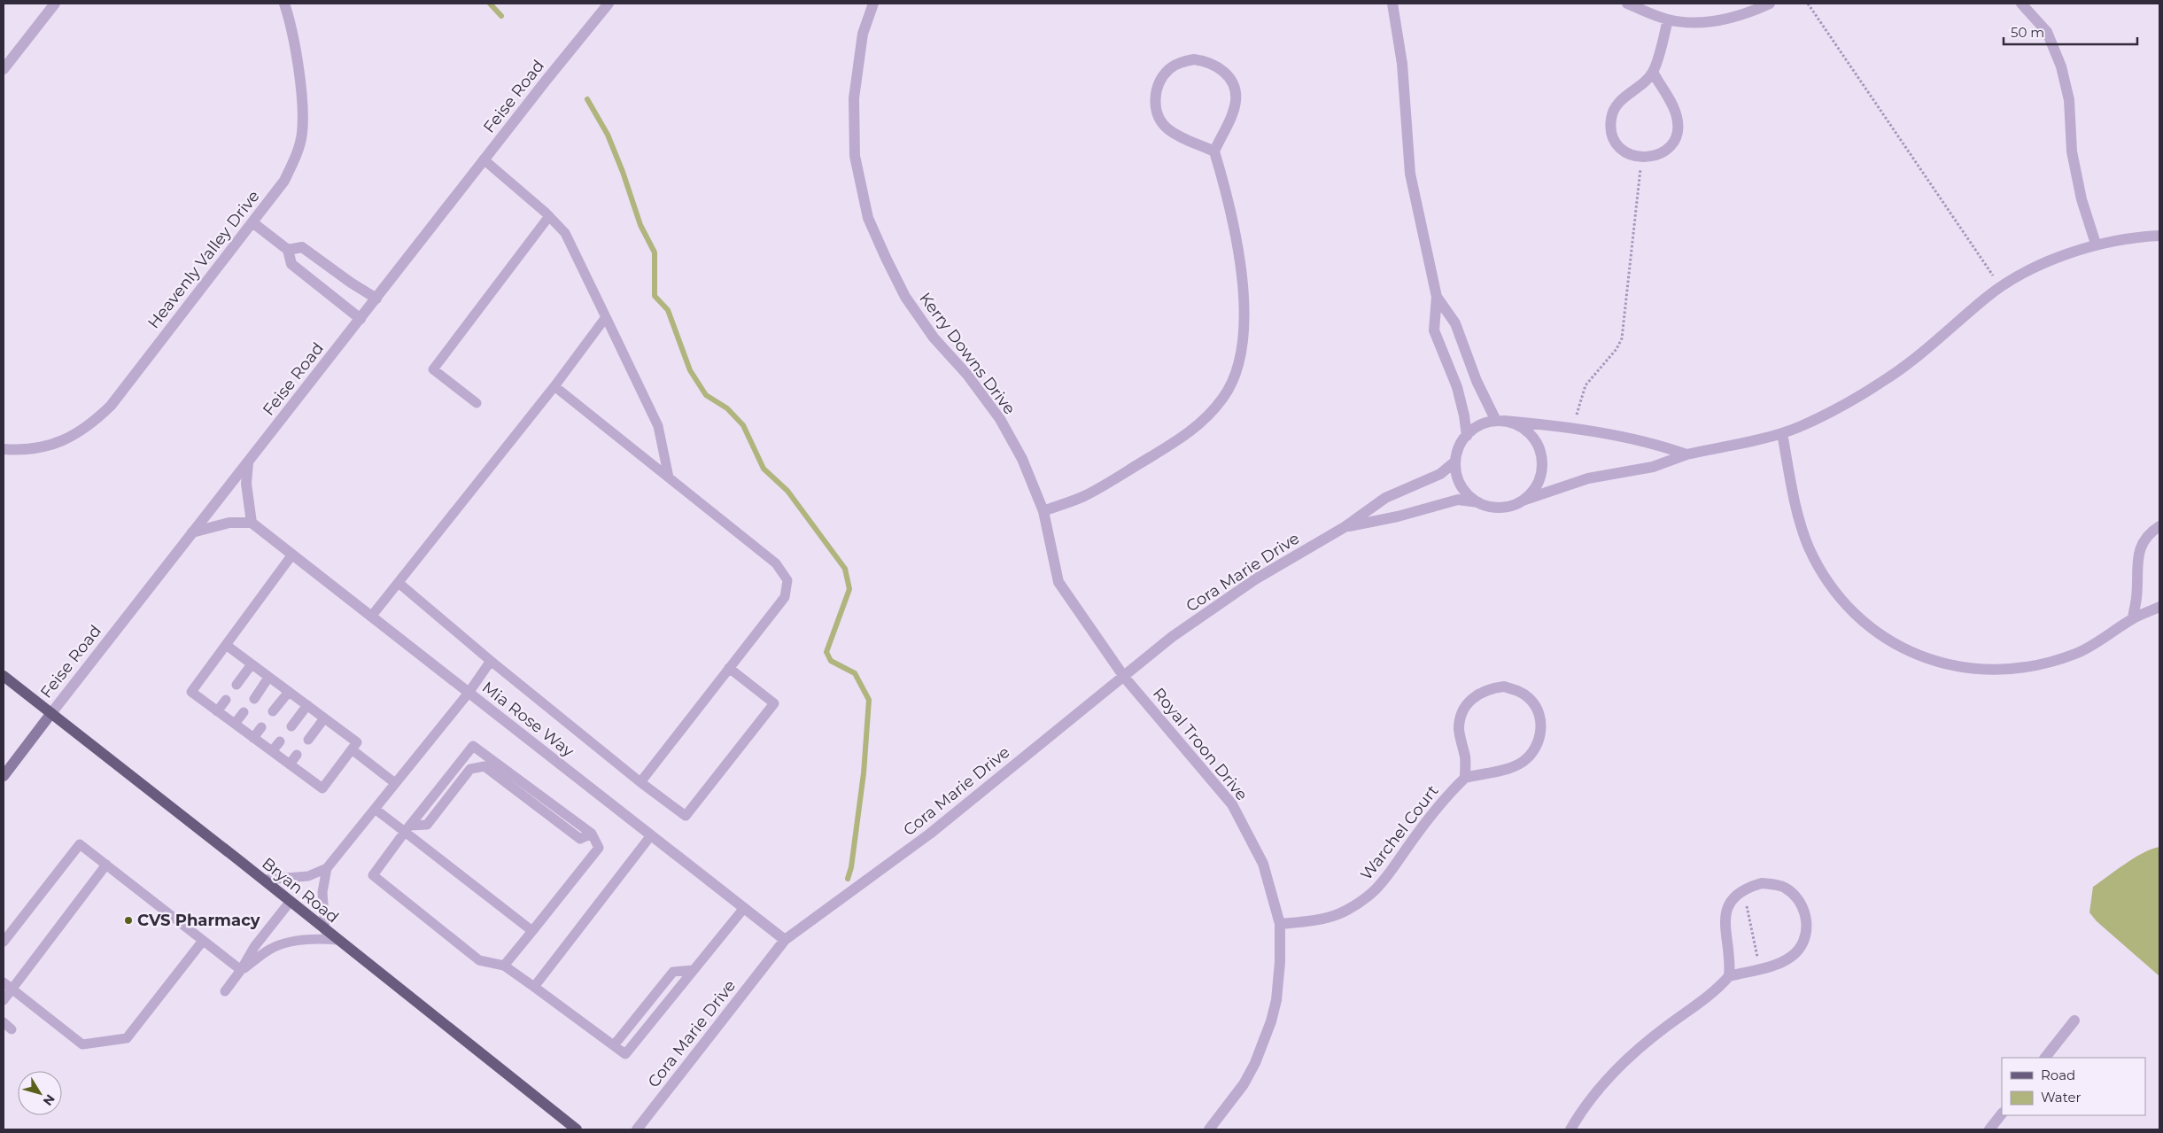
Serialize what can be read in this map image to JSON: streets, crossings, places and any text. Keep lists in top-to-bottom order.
{
  "streets": {
    "main road": ["Feise Road", "Bryan Road"],
    "street": [
      "Heavenly Valley Drive",
      "Kerry Downs Drive",
      "Cora Marie Drive",
      "Mia Rose Way",
      "Royal Troon Drive",
      "Warchel Court"
    ]
  },
  "crossings": [
    ["Feise Road", "Bryan Road"],
    ["Kerry Downs Drive", "Cora Marie Drive"],
    ["Kerry Downs Drive", "Royal Troon Drive"],
    ["Cora Marie Drive", "Mia Rose Way"],
    ["Cora Marie Drive", "Royal Troon Drive"],
    ["Royal Troon Drive", "Warchel Court"]
  ],
  "places": ["CVS Pharmacy"],
  "legend": ["Road", "Water"],
  "scale_bar": "50 m",
  "north": "bottom right"
}
